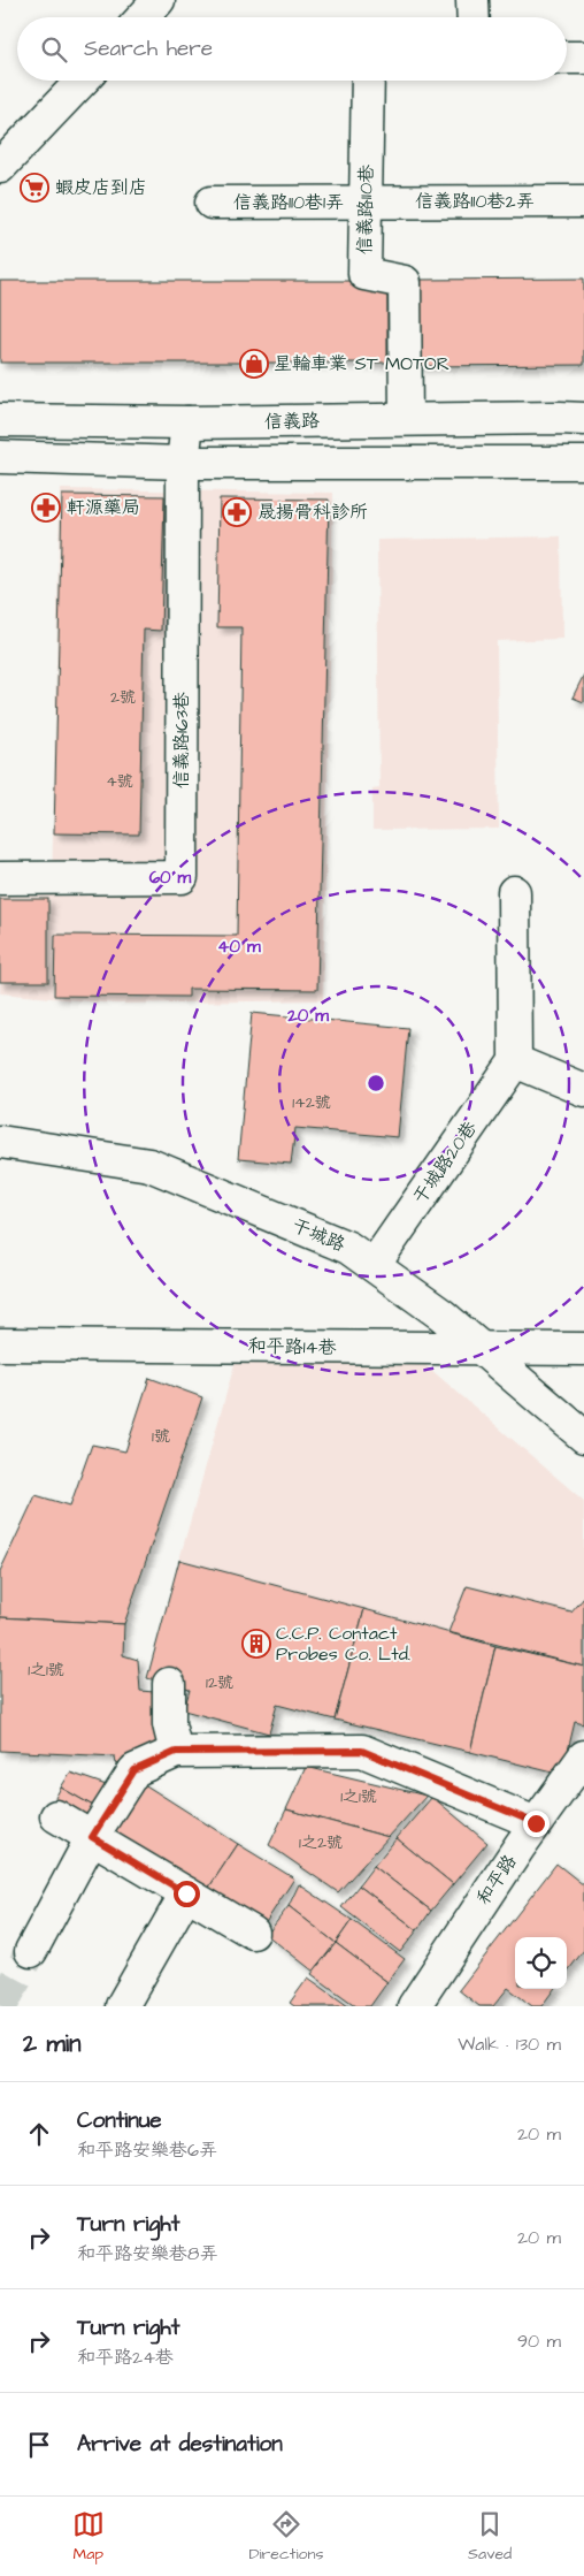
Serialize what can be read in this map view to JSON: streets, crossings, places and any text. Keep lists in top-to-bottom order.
{
  "streets": {
    "street": [
      "信義路110巷2弄",
      "信義路110巷1弄",
      "信義路110巷",
      "信義路",
      "信義路163巷",
      "干城路20巷",
      "干城路",
      "和平路14巷",
      "和平路"
    ]
  },
  "crossings": [
    ["信義路110巷2弄", "信義路110巷1弄"],
    ["信義路110巷2弄", "信義路110巷"],
    ["信義路110巷1弄", "信義路110巷"],
    ["信義路110巷", "信義路"],
    ["信義路", "信義路163巷"],
    ["干城路20巷", "干城路"],
    ["干城路", "和平路14巷"]
  ],
  "places": {
    "supermarket": ["蝦皮店到店"],
    "shop": ["星輪車業 ST MOTOR"],
    "pharmacy": ["軒源藥局", "晟揚骨科診所"],
    "building": ["C.C.P. Contact Probes Co. Ltd."]
  },
  "house_numbers": [
    "2號",
    "4號",
    "142號",
    "1號",
    "1之1號",
    "12號",
    "1之1號",
    "1之2號"
  ],
  "page": {
    "search": "Search here",
    "heading": ["2 min", "Walk · 130 m"],
    "list": [
      ["Continue", "和平路安樂巷6弄", "20 m"],
      ["Turn right", "和平路安樂巷8弄", "20 m"],
      ["Turn right", "和平路24巷", "90 m"],
      "Arrive at destination"
    ],
    "nav": ["Map", "Directions", "Saved"]
  },
  "rings": ["60 m", "40 m", "20 m"]
}
